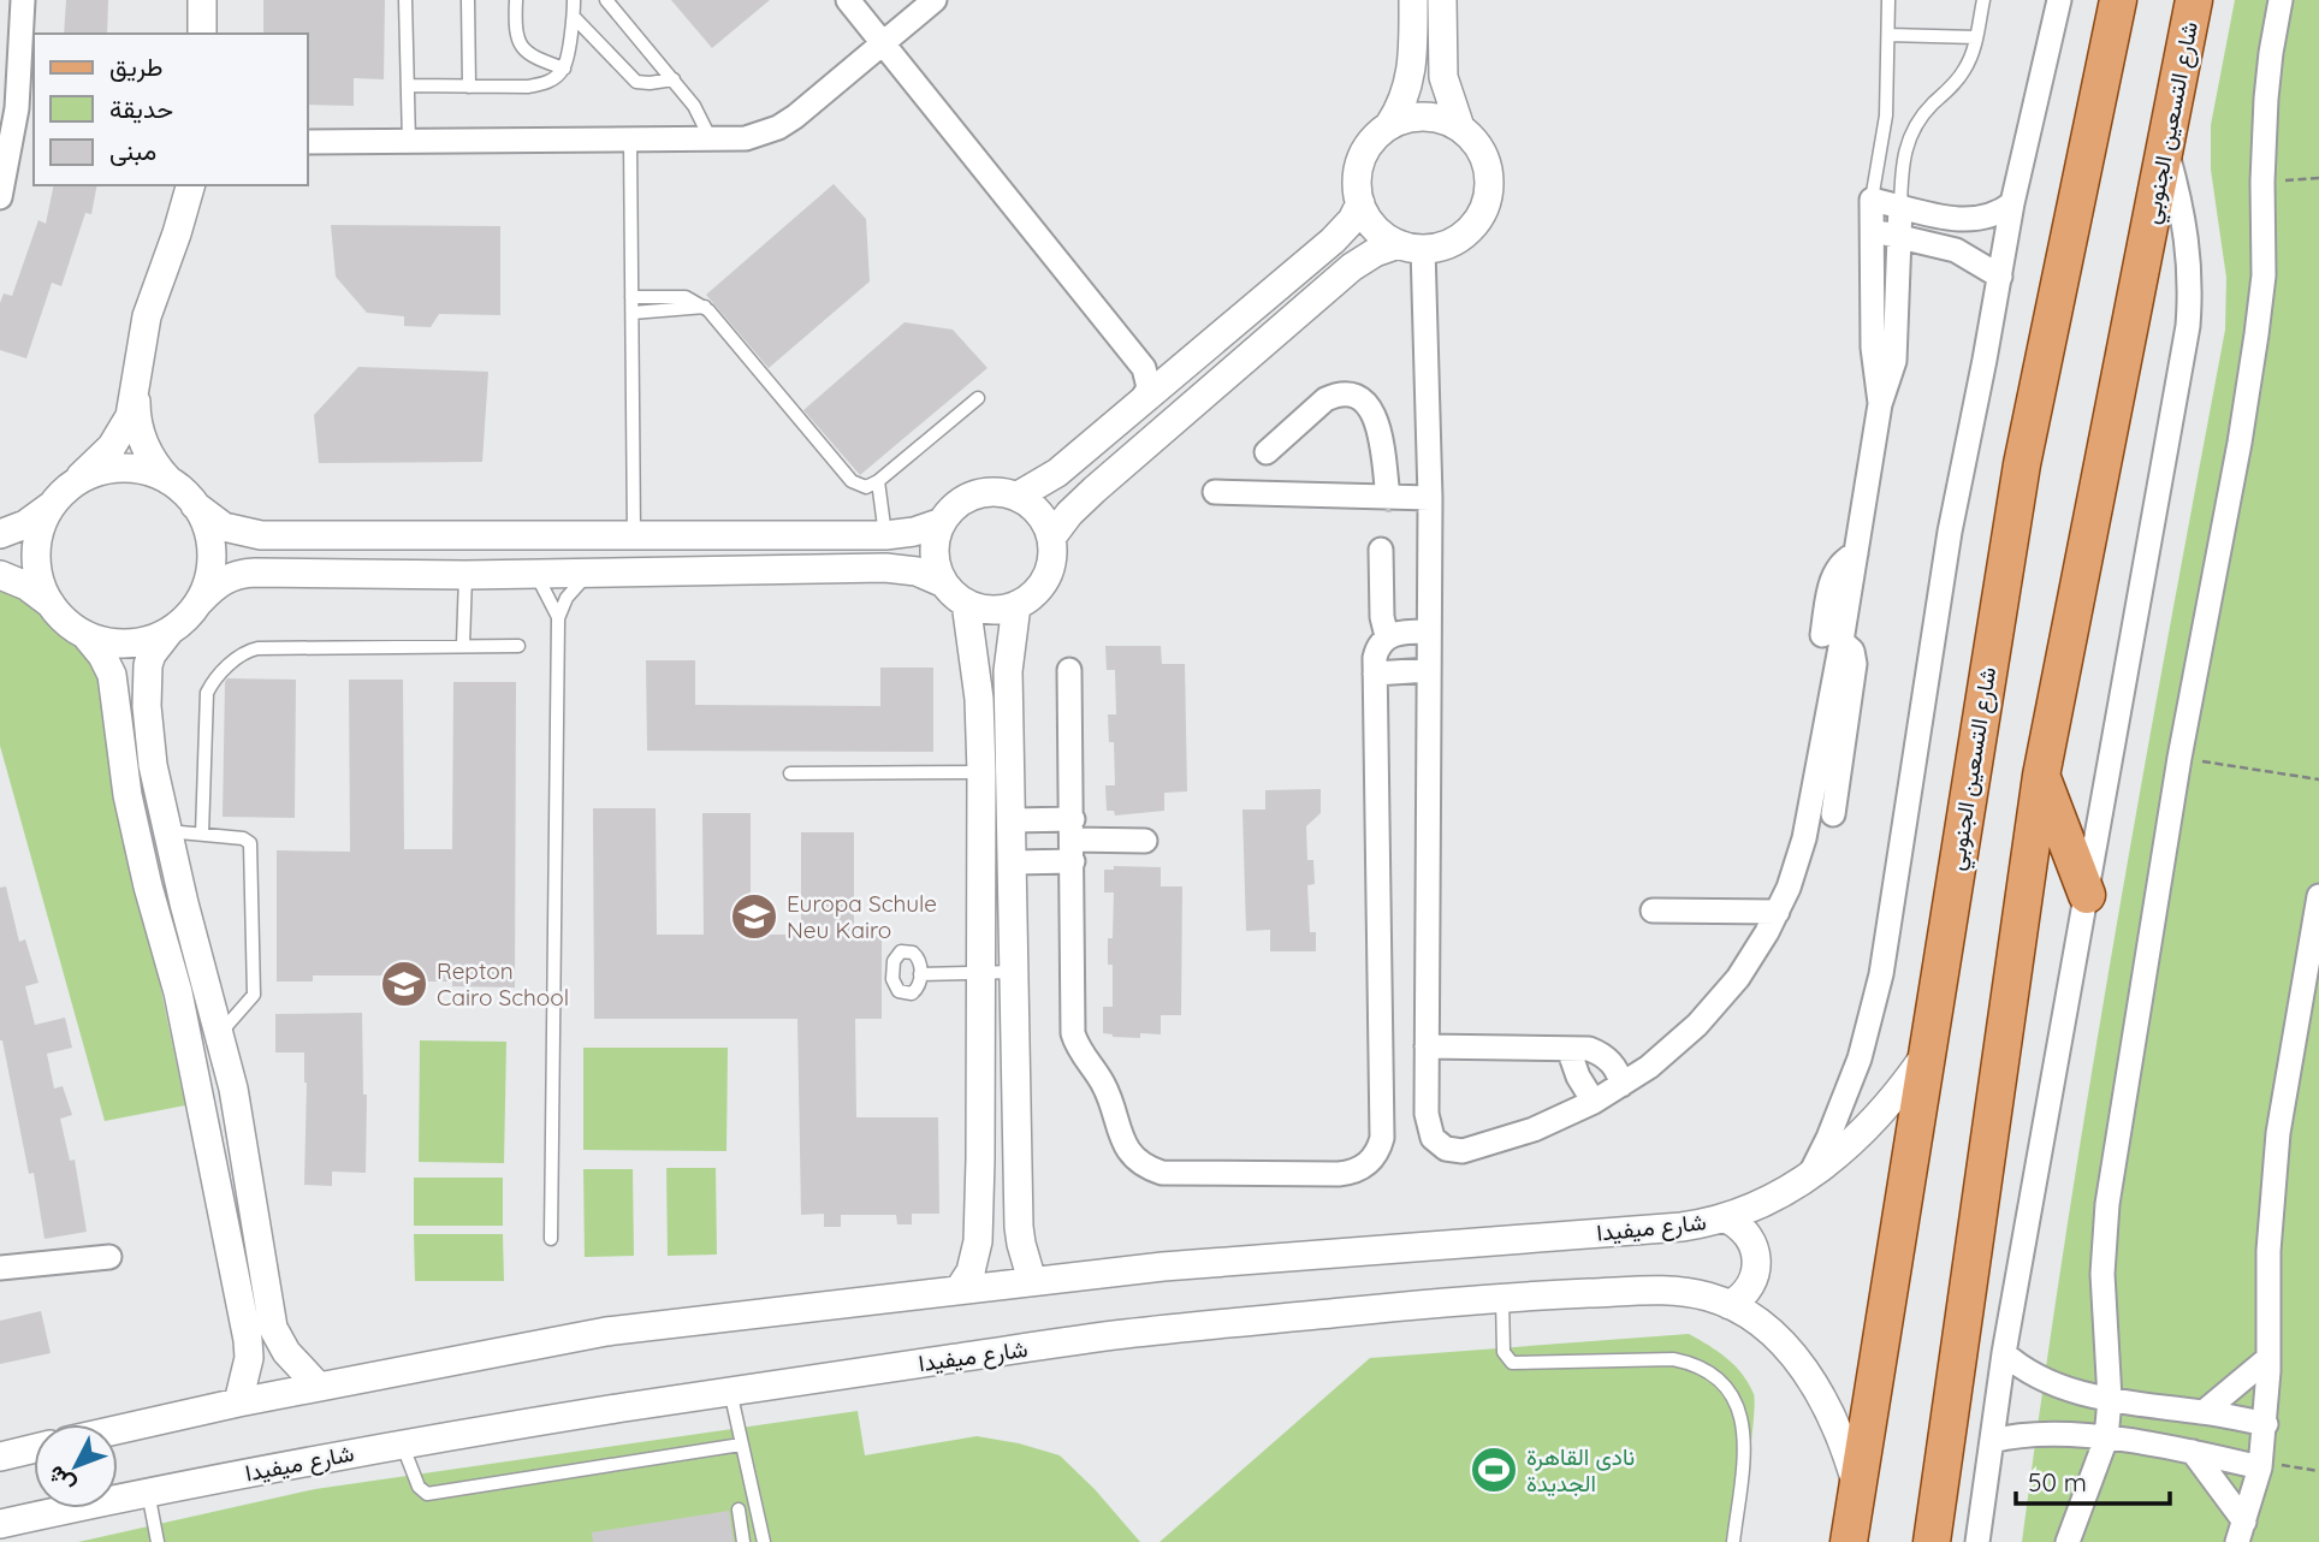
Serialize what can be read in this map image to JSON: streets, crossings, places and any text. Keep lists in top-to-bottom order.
{
  "streets": {
    "main road": ["شارع التسعين الجنوبي"],
    "street": ["شارع ميفيدا"]
  },
  "crossings": [
    ["شارع التسعين الجنوبي", "شارع ميفيدا"]
  ],
  "places": {
    "school or university": ["Europa Schule Neu Kairo", "Repton Cairo School"],
    "sports": ["نادى القاهرة الجديدة"]
  },
  "legend": ["طريق", "حديقة", "مبنى"],
  "scale_bar": "50 m",
  "north": "bottom left"
}
